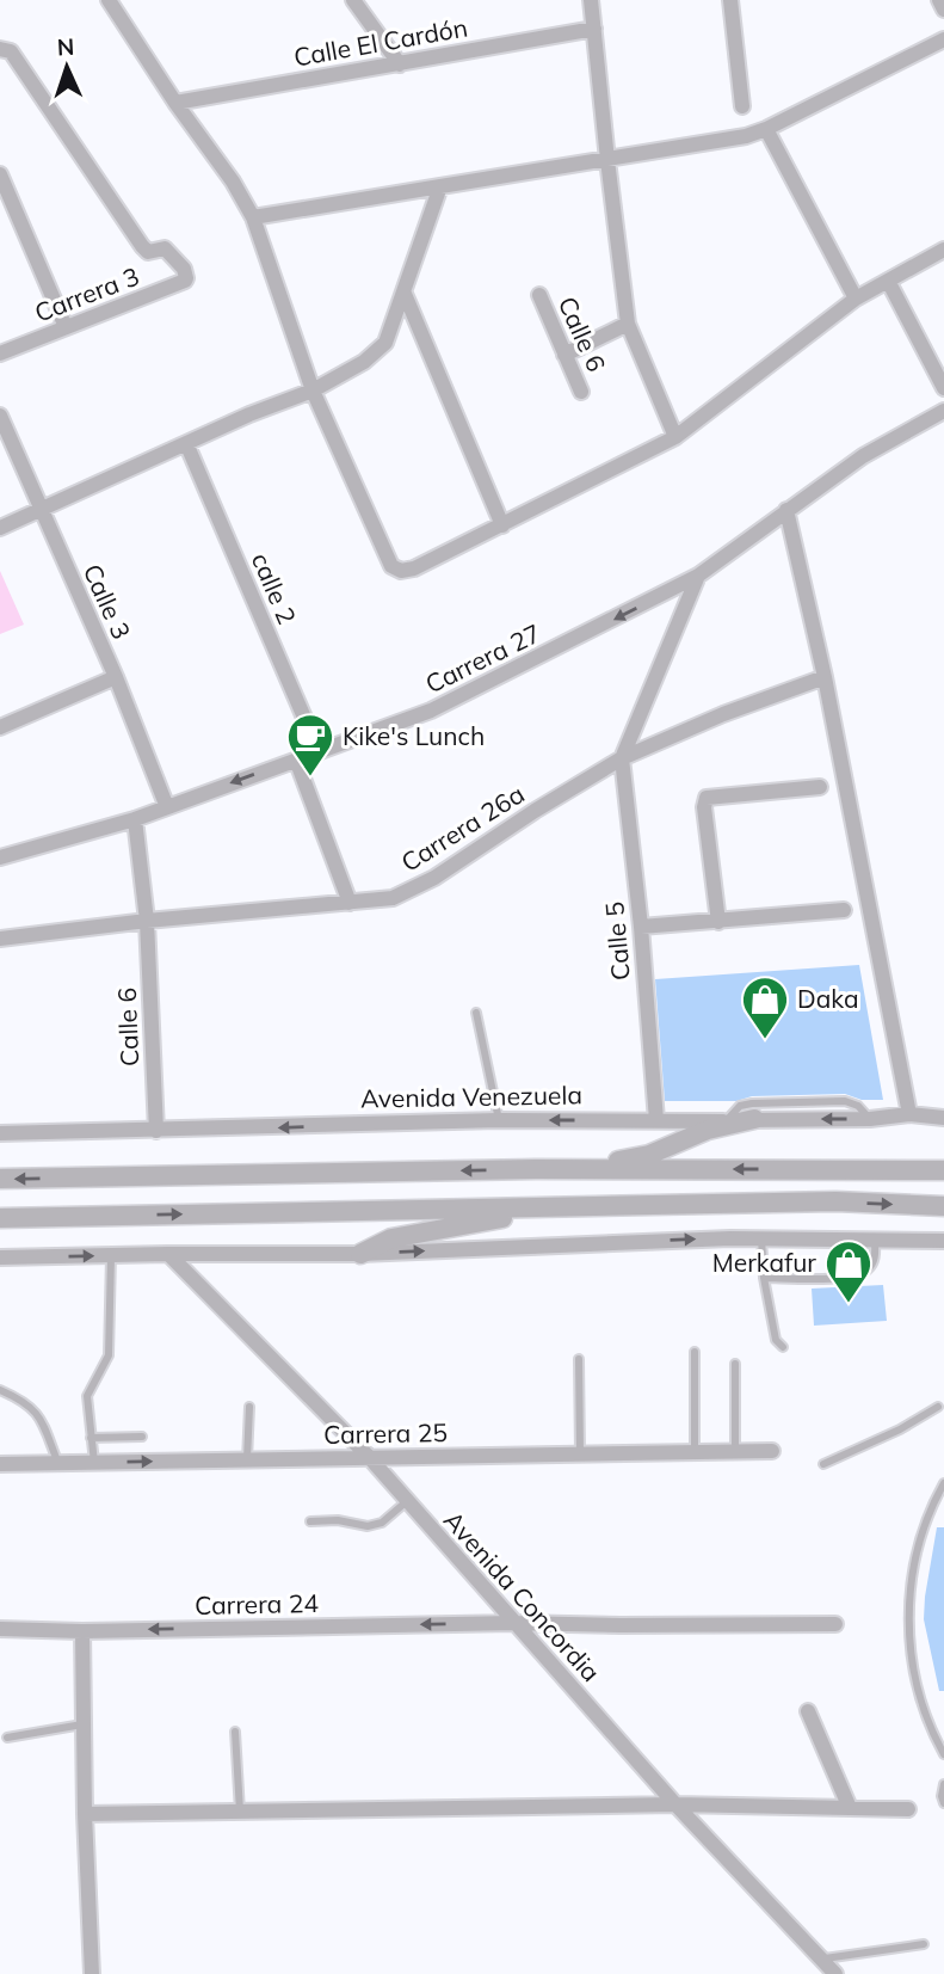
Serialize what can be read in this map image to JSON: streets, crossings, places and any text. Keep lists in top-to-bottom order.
{
  "streets": {
    "street": [
      "Calle El Cardón",
      "Carrera 3",
      "Calle 6",
      "calle 2",
      "Calle 3",
      "Carrera 27",
      "Carrera 26a",
      "Calle 5",
      "Avenida Venezuela",
      "Carrera 25",
      "Avenida Concordia",
      "Carrera 24"
    ]
  },
  "crossings": [
    ["Calle 6", "Carrera 27"],
    ["Calle 6", "Carrera 26a"],
    ["Calle 6", "Avenida Venezuela"],
    ["calle 2", "Carrera 27"],
    ["Calle 3", "Carrera 27"],
    ["Carrera 26a", "Calle 5"],
    ["Calle 5", "Avenida Venezuela"],
    ["Carrera 25", "Avenida Concordia"],
    ["Avenida Concordia", "Carrera 24"]
  ],
  "one_way": ["Carrera 27", "Carrera 24"],
  "places": {
    "cafe": ["Kike's Lunch"],
    "shop": ["Daka", "Merkafur"]
  },
  "north": "top"
}
